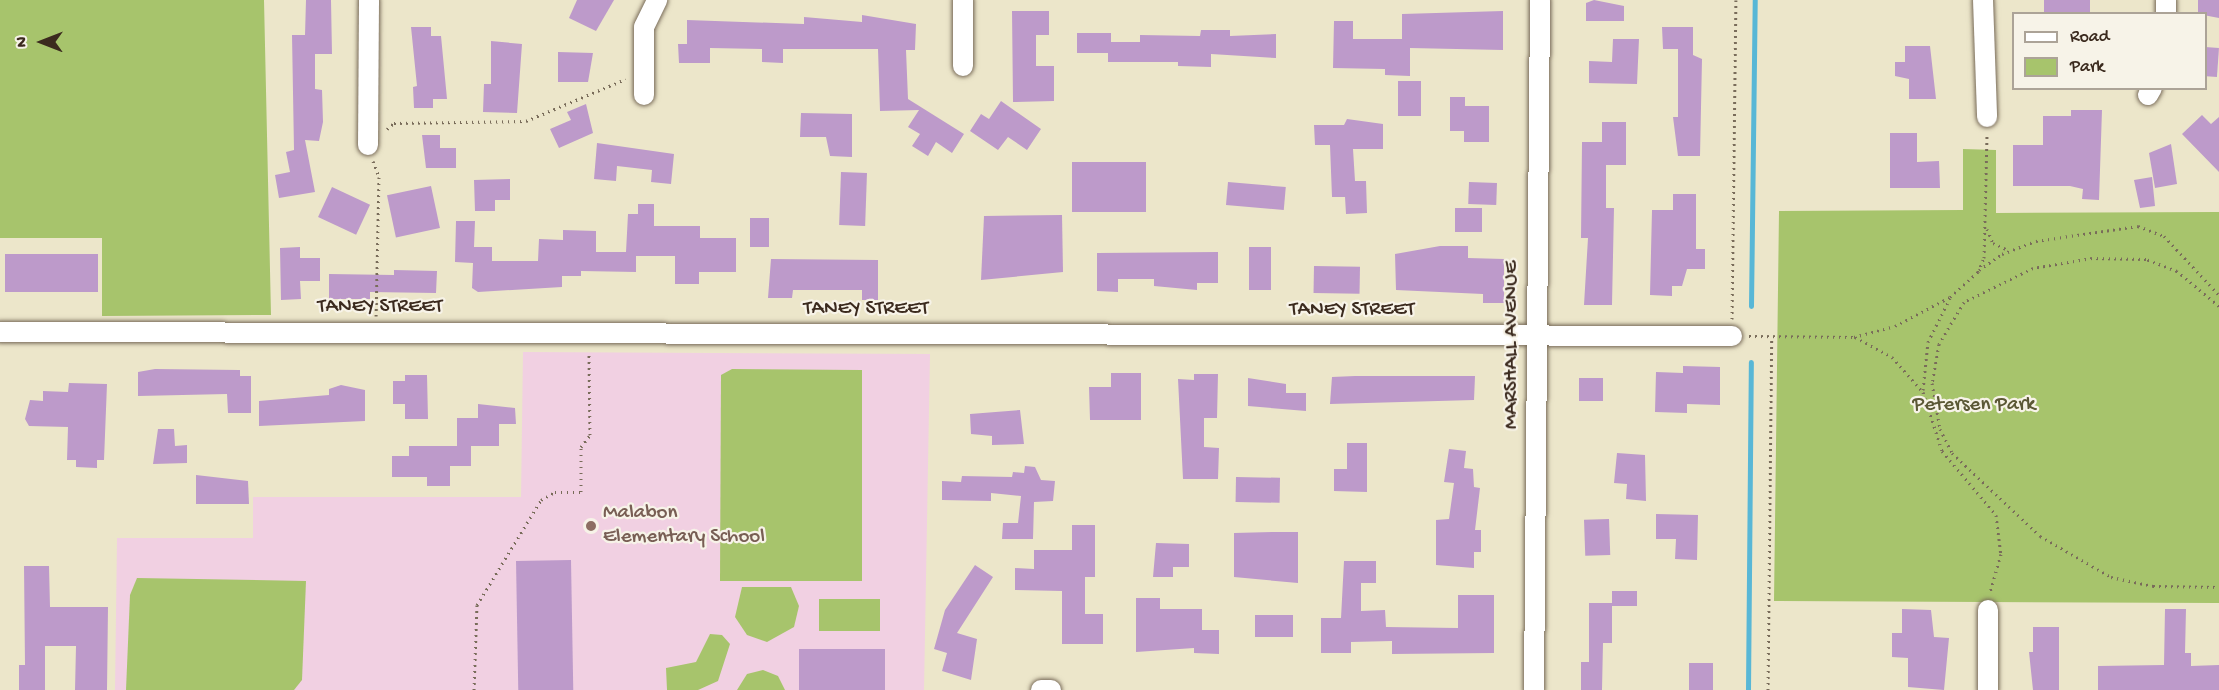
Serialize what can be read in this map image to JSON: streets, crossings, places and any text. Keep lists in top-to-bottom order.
{
  "streets": {
    "street": ["TANEY STREET", "MARSHALL AVENUE"]
  },
  "crossings": [
    ["TANEY STREET", "MARSHALL AVENUE"]
  ],
  "parks": ["Petersen Park"],
  "places": ["Malabon Elementary School"],
  "legend": ["Road", "Park"],
  "north": "left"
}
